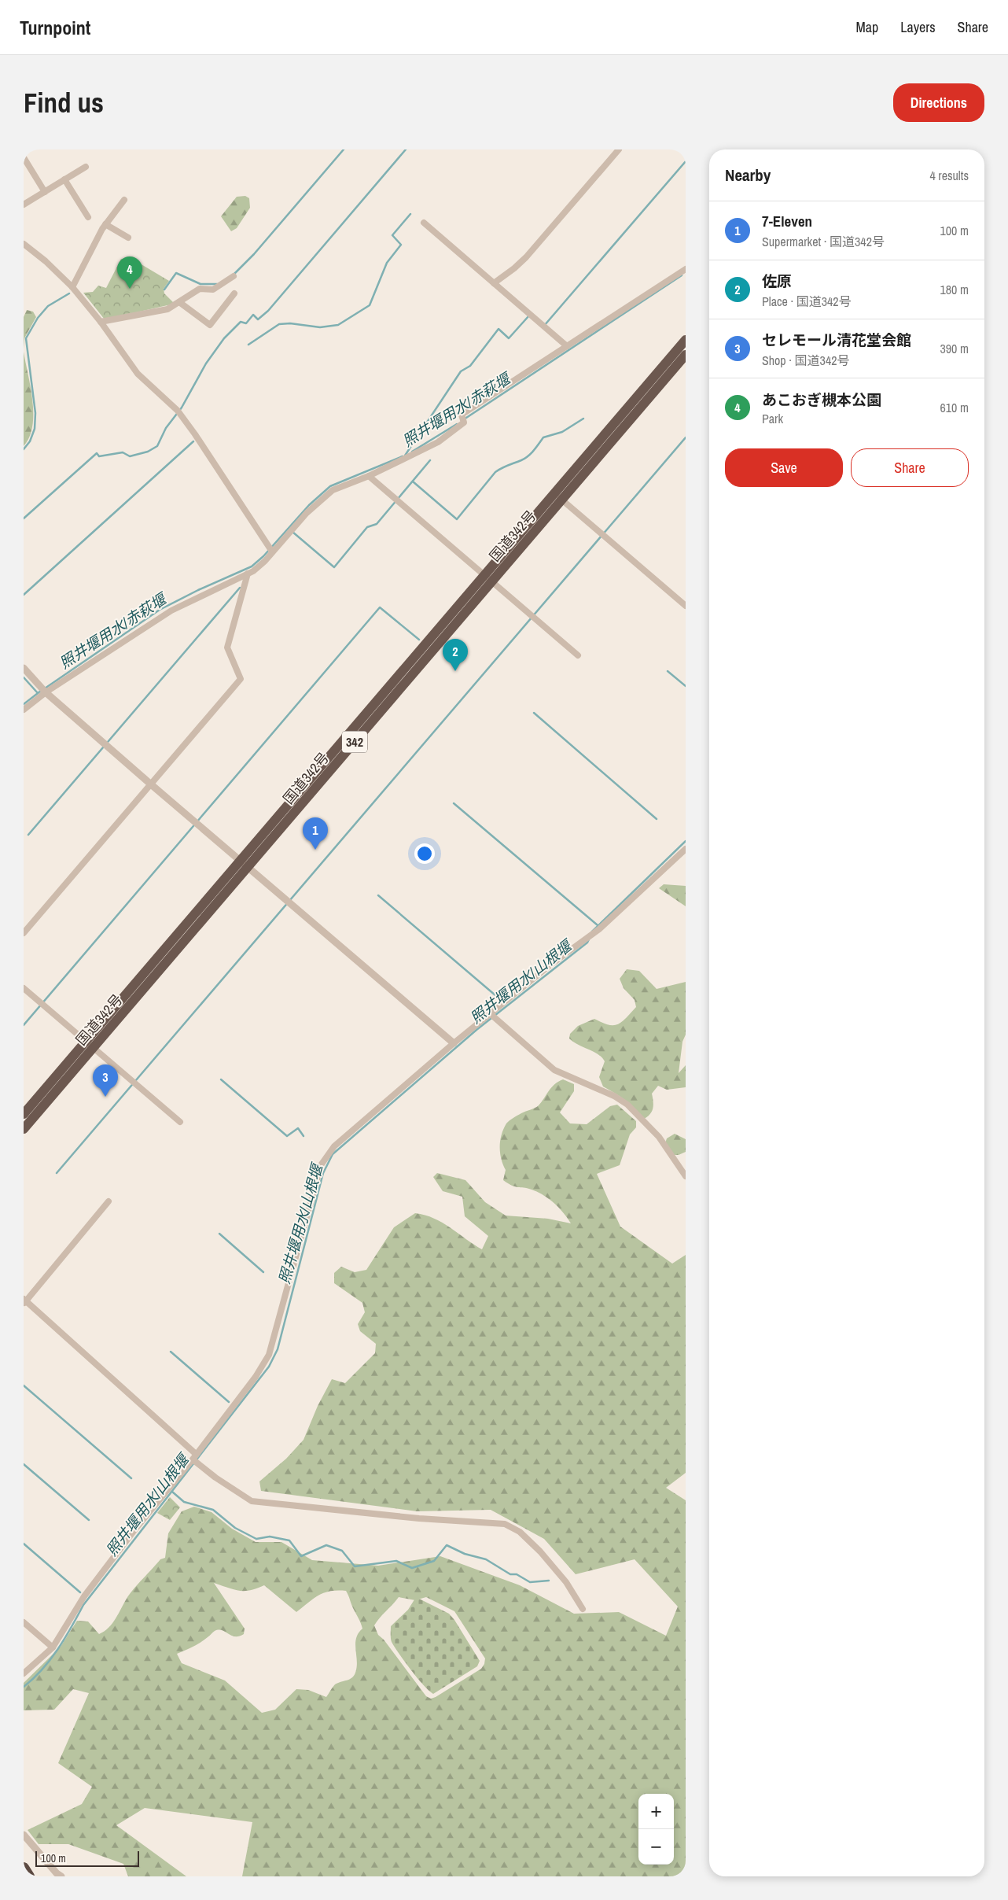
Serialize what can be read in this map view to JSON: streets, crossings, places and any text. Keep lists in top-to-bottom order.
{
  "streets": {
    "highway": ["国道342号", "342"]
  },
  "water": ["照井堰用水/赤萩堰", "照井堰用水/山根堰"],
  "scale_bar": "100 m",
  "page": {
    "header": "Turnpoint",
    "nav": ["Map", "Layers", "Share"],
    "buttons": [
      "Directions",
      ["Save", "Share"]
    ],
    "title": "Find us",
    "heading": ["Nearby", "4 results"],
    "list": [
      {
        "mark": "1",
        "name": "7-Eleven",
        "note": "Supermarket · 国道342号",
        "value": "100 m"
      },
      {
        "mark": "2",
        "name": "佐原",
        "note": "Place · 国道342号",
        "value": "180 m"
      },
      {
        "mark": "3",
        "name": "セレモール清花堂会館",
        "note": "Shop · 国道342号",
        "value": "390 m"
      },
      {
        "mark": "4",
        "name": "あこおぎ槻本公園",
        "note": "Park",
        "value": "610 m"
      }
    ],
    "pins": [
      "4",
      "2",
      "1",
      "3"
    ],
    "map_buttons": ["+", "−"],
    "scale": "100 m"
  }
}
